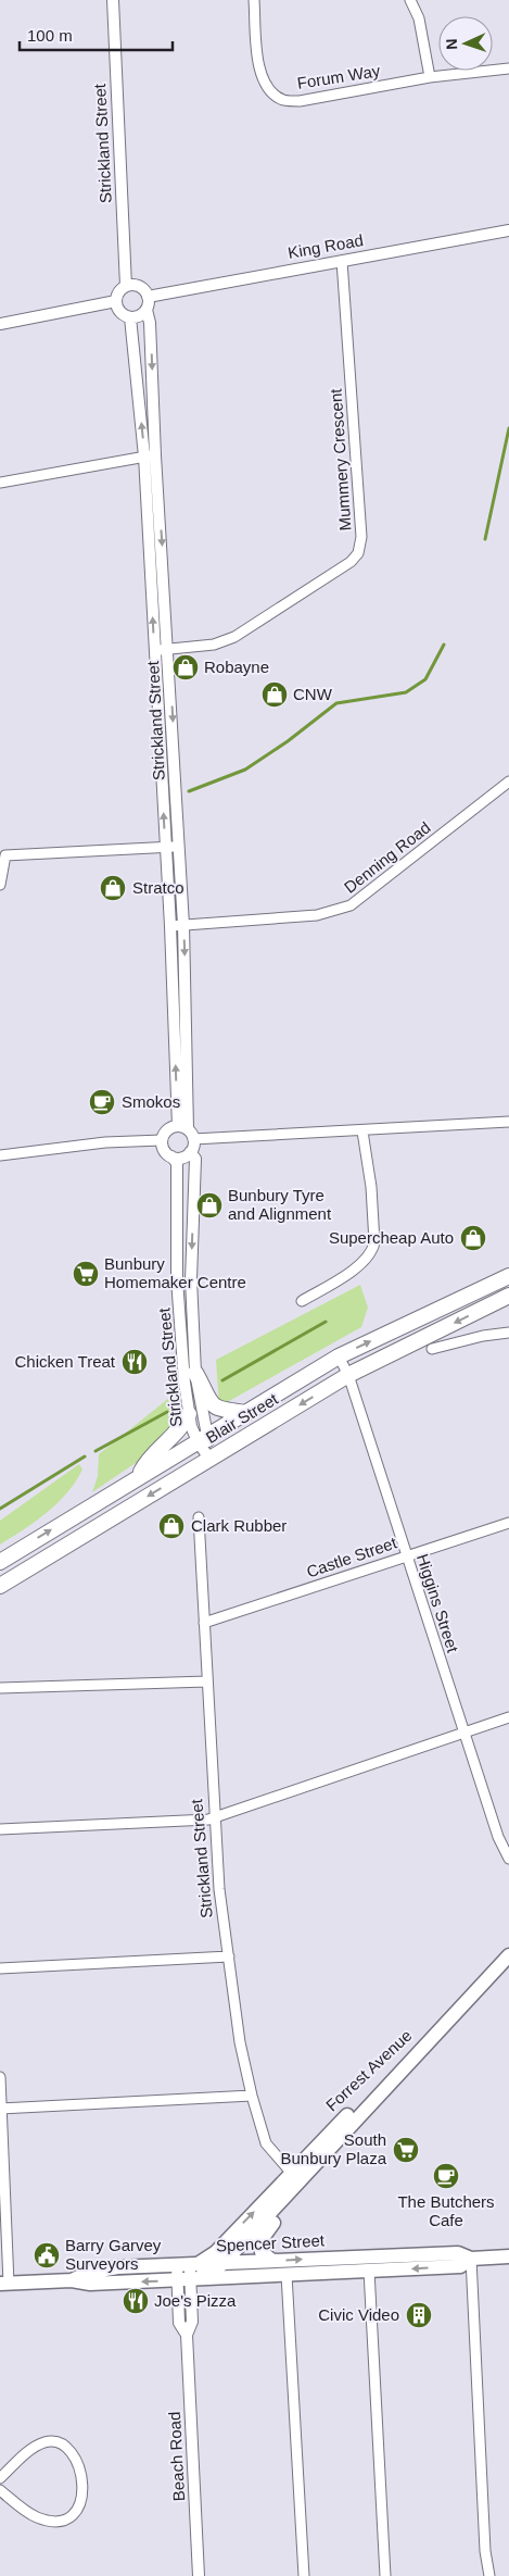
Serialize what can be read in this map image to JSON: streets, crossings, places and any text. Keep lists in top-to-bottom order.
{
  "streets": {
    "main road": ["Blair Street", "Forrest Avenue", "Spencer Street"],
    "street": [
      "Forum Way",
      "Strickland Street",
      "King Road",
      "Mummery Crescent",
      "Denning Road",
      "Castle Street",
      "Higgins Street",
      "Beach Road"
    ]
  },
  "crossings": [
    ["Strickland Street", "King Road"],
    ["Strickland Street", "Mummery Crescent"],
    ["Strickland Street", "Denning Road"],
    ["Strickland Street", "Blair Street"],
    ["Strickland Street", "Castle Street"],
    ["Strickland Street", "Forrest Avenue"],
    ["King Road", "Mummery Crescent"],
    ["Blair Street", "Higgins Street"],
    ["Castle Street", "Higgins Street"],
    ["Forrest Avenue", "Spencer Street"],
    ["Forrest Avenue", "Beach Road"],
    ["Spencer Street", "Beach Road"]
  ],
  "places": {
    "shop": [
      "Robayne",
      "CNW",
      "Stratco",
      "Bunbury Tyre and Alignment",
      "Supercheap Auto",
      "Clark Rubber"
    ],
    "cafe": ["Smokos", "The Butchers Cafe"],
    "supermarket": ["Bunbury Homemaker Centre", "South Bunbury Plaza"],
    "restaurant": ["Chicken Treat", "Joe's Pizza"],
    "public building": ["Barry Garvey Surveyors"],
    "building": ["Civic Video"]
  },
  "scale_bar": "100 m",
  "north": "left"
}
